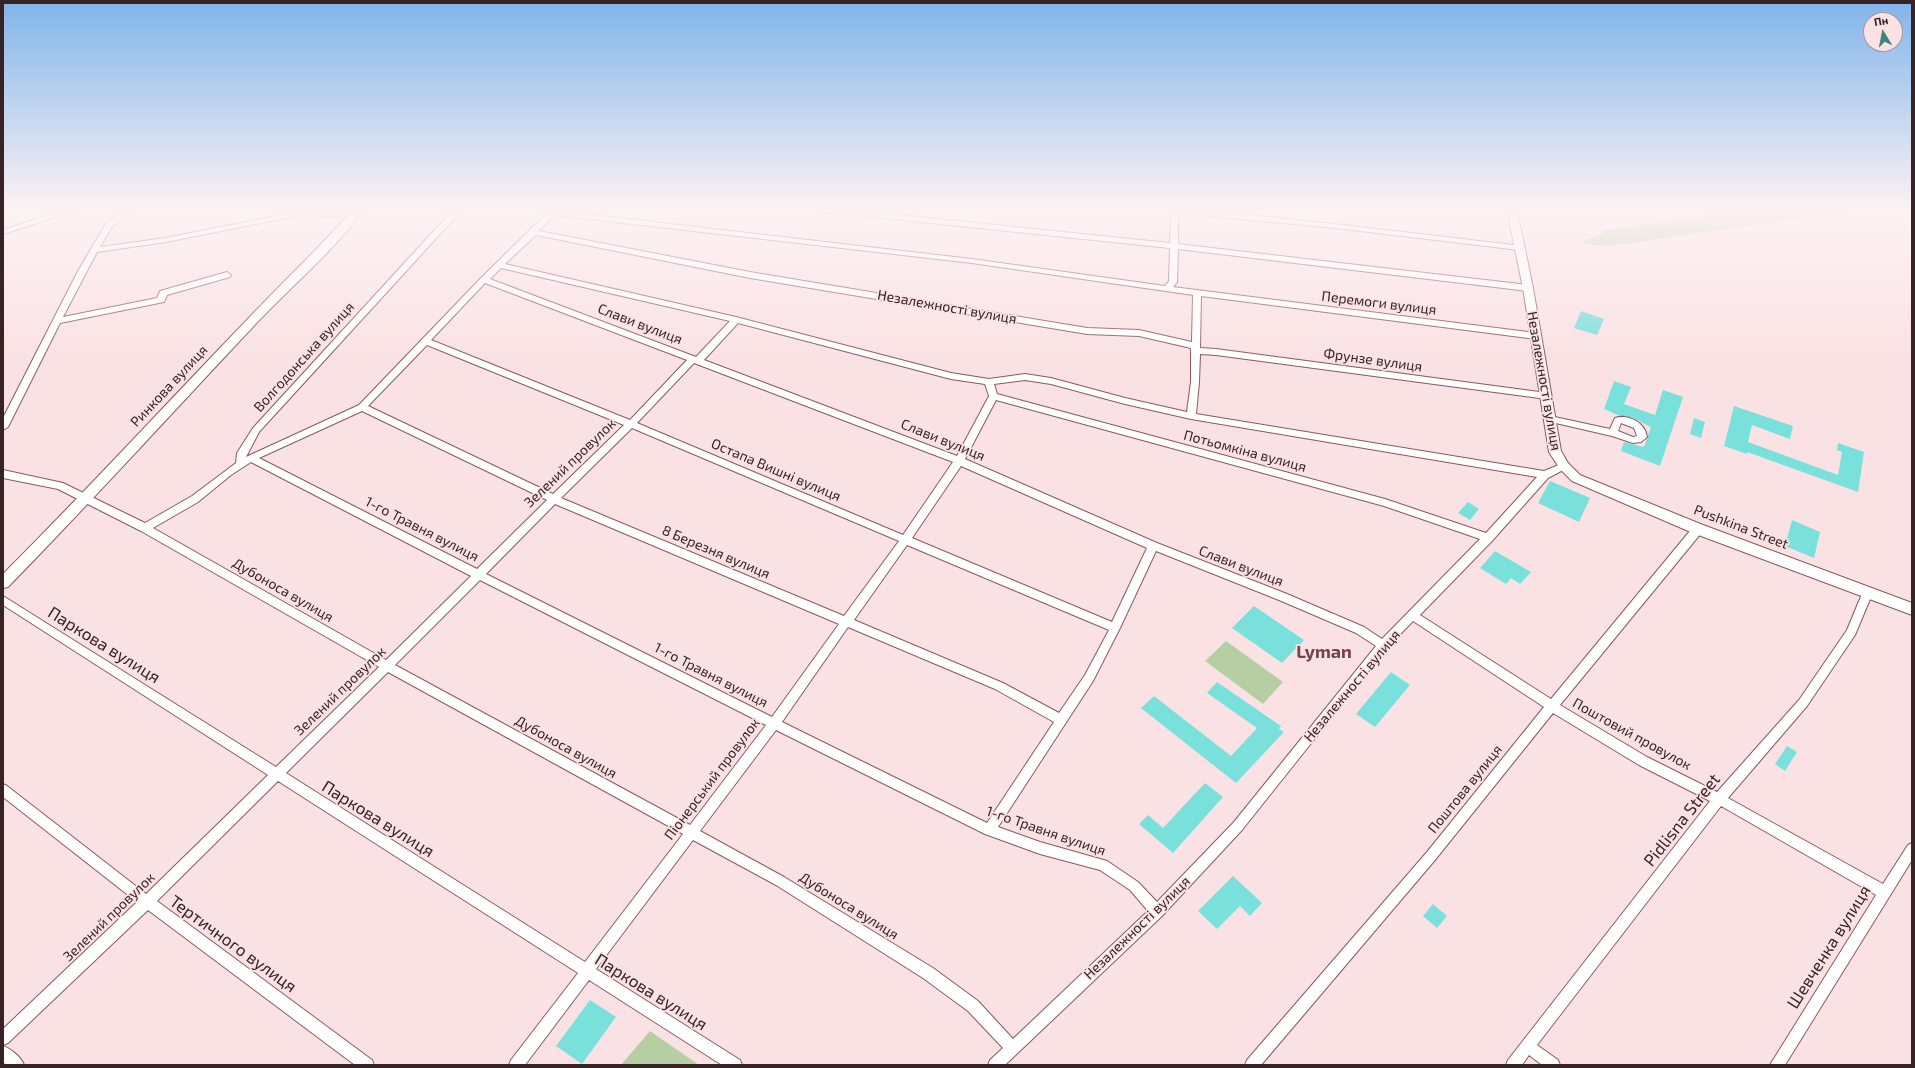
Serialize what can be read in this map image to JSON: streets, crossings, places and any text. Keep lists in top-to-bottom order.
{
  "streets": {
    "main road": ["Незалежності вулиця", "Ринкова вулиця", "Pushkina Street"],
    "street": [
      "Перемоги вулиця",
      "Слави вулиця",
      "Волгодонська вулиця",
      "Фрунзе вулиця",
      "Потьомкіна вулиця",
      "Зелений провулок",
      "Остапа Вишні вулиця",
      "1-го Травня вулиця",
      "8 Березня вулиця",
      "Дубоноса вулиця",
      "Паркова вулиця",
      "Поштовий провулок",
      "Піонерський провулок",
      "Поштова вулиця",
      "Pidlisna Street",
      "Тертичного вулиця",
      "Шевченка вулиця"
    ]
  },
  "crossings": [
    ["Перемоги вулиця", "Незалежності вулиця"],
    ["Незалежності вулиця", "Слави вулиця"],
    ["Незалежності вулиця", "Фрунзе вулиця"],
    ["Незалежності вулиця", "Потьомкіна вулиця"],
    ["Незалежності вулиця", "Pushkina Street"],
    ["Незалежності вулиця", "1-го Травня вулиця"],
    ["Незалежності вулиця", "Дубоноса вулиця"],
    ["Незалежності вулиця", "Поштовий провулок"],
    ["Слави вулиця", "Зелений провулок"],
    ["Слави вулиця", "Піонерський провулок"],
    ["Ринкова вулиця", "Дубоноса вулиця"],
    ["Потьомкіна вулиця", "Піонерський провулок"],
    ["Зелений провулок", "Остапа Вишні вулиця"],
    ["Зелений провулок", "1-го Травня вулиця"],
    ["Зелений провулок", "8 Березня вулиця"],
    ["Зелений провулок", "Дубоноса вулиця"],
    ["Зелений провулок", "Паркова вулиця"],
    ["Зелений провулок", "Тертичного вулиця"],
    ["Остапа Вишні вулиця", "Піонерський провулок"],
    ["Pushkina Street", "Поштова вулиця"],
    ["Pushkina Street", "Pidlisna Street"],
    ["1-го Травня вулиця", "Піонерський провулок"],
    ["8 Березня вулиця", "Піонерський провулок"],
    ["Дубоноса вулиця", "Піонерський провулок"],
    ["Паркова вулиця", "Піонерський провулок"],
    ["Поштовий провулок", "Поштова вулиця"],
    ["Поштовий провулок", "Pidlisna Street"],
    ["Поштовий провулок", "Шевченка вулиця"]
  ],
  "districts": ["Lyman"],
  "north": "top"
}
